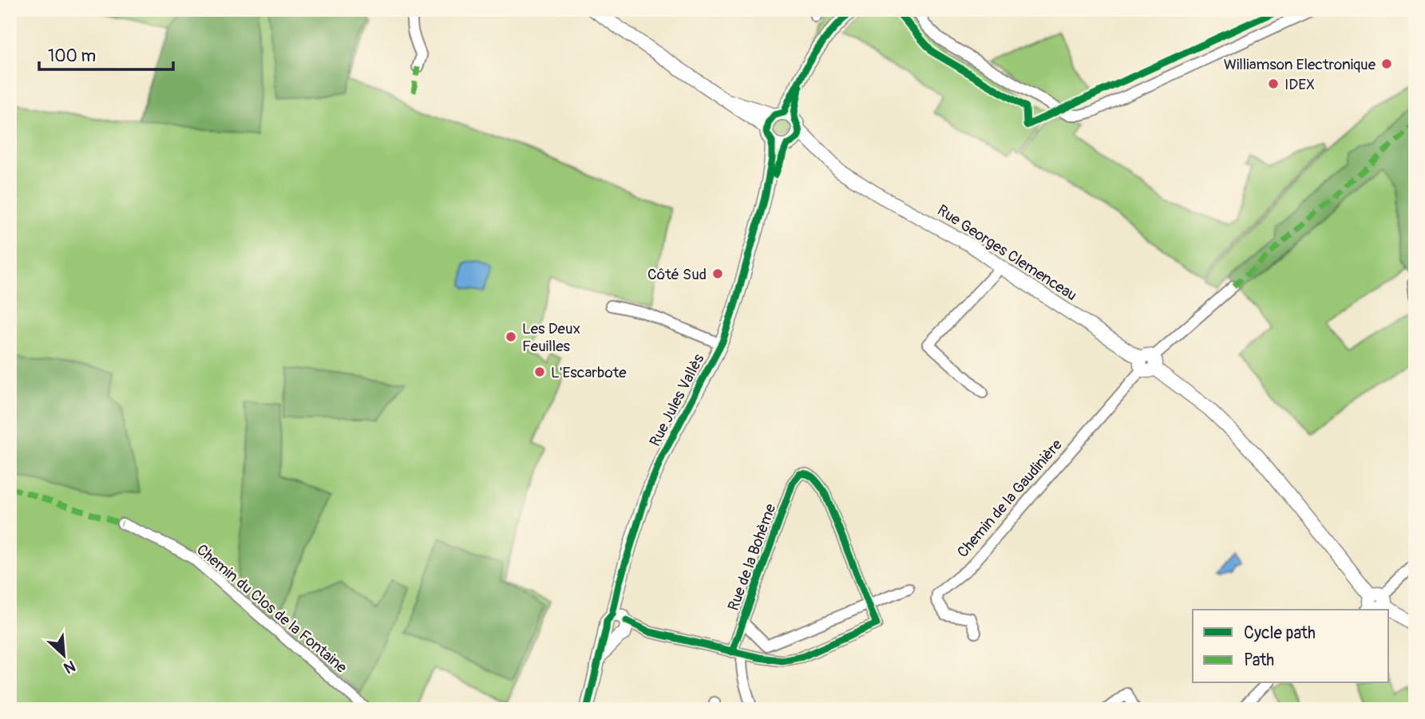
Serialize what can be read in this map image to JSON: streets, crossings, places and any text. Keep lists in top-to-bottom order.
{
  "streets": {
    "street": [
      "Rue Georges Clemenceau",
      "Rue Jules Vallès",
      "Chemin de la Gaudinière",
      "Rue de la Bohème",
      "Chemin du Clos de la Fontaine"
    ]
  },
  "crossings": [
    ["Rue Georges Clemenceau", "Rue Jules Vallès"],
    ["Rue Georges Clemenceau", "Chemin de la Gaudinière"]
  ],
  "places": [
    "Williamson Electronique",
    "IDEX",
    "Côté Sud",
    "Les Deux Feuilles",
    "L'Escarbote"
  ],
  "legend": ["Cycle path", "Path"],
  "scale_bar": "100 m",
  "north": "bottom right"
}
